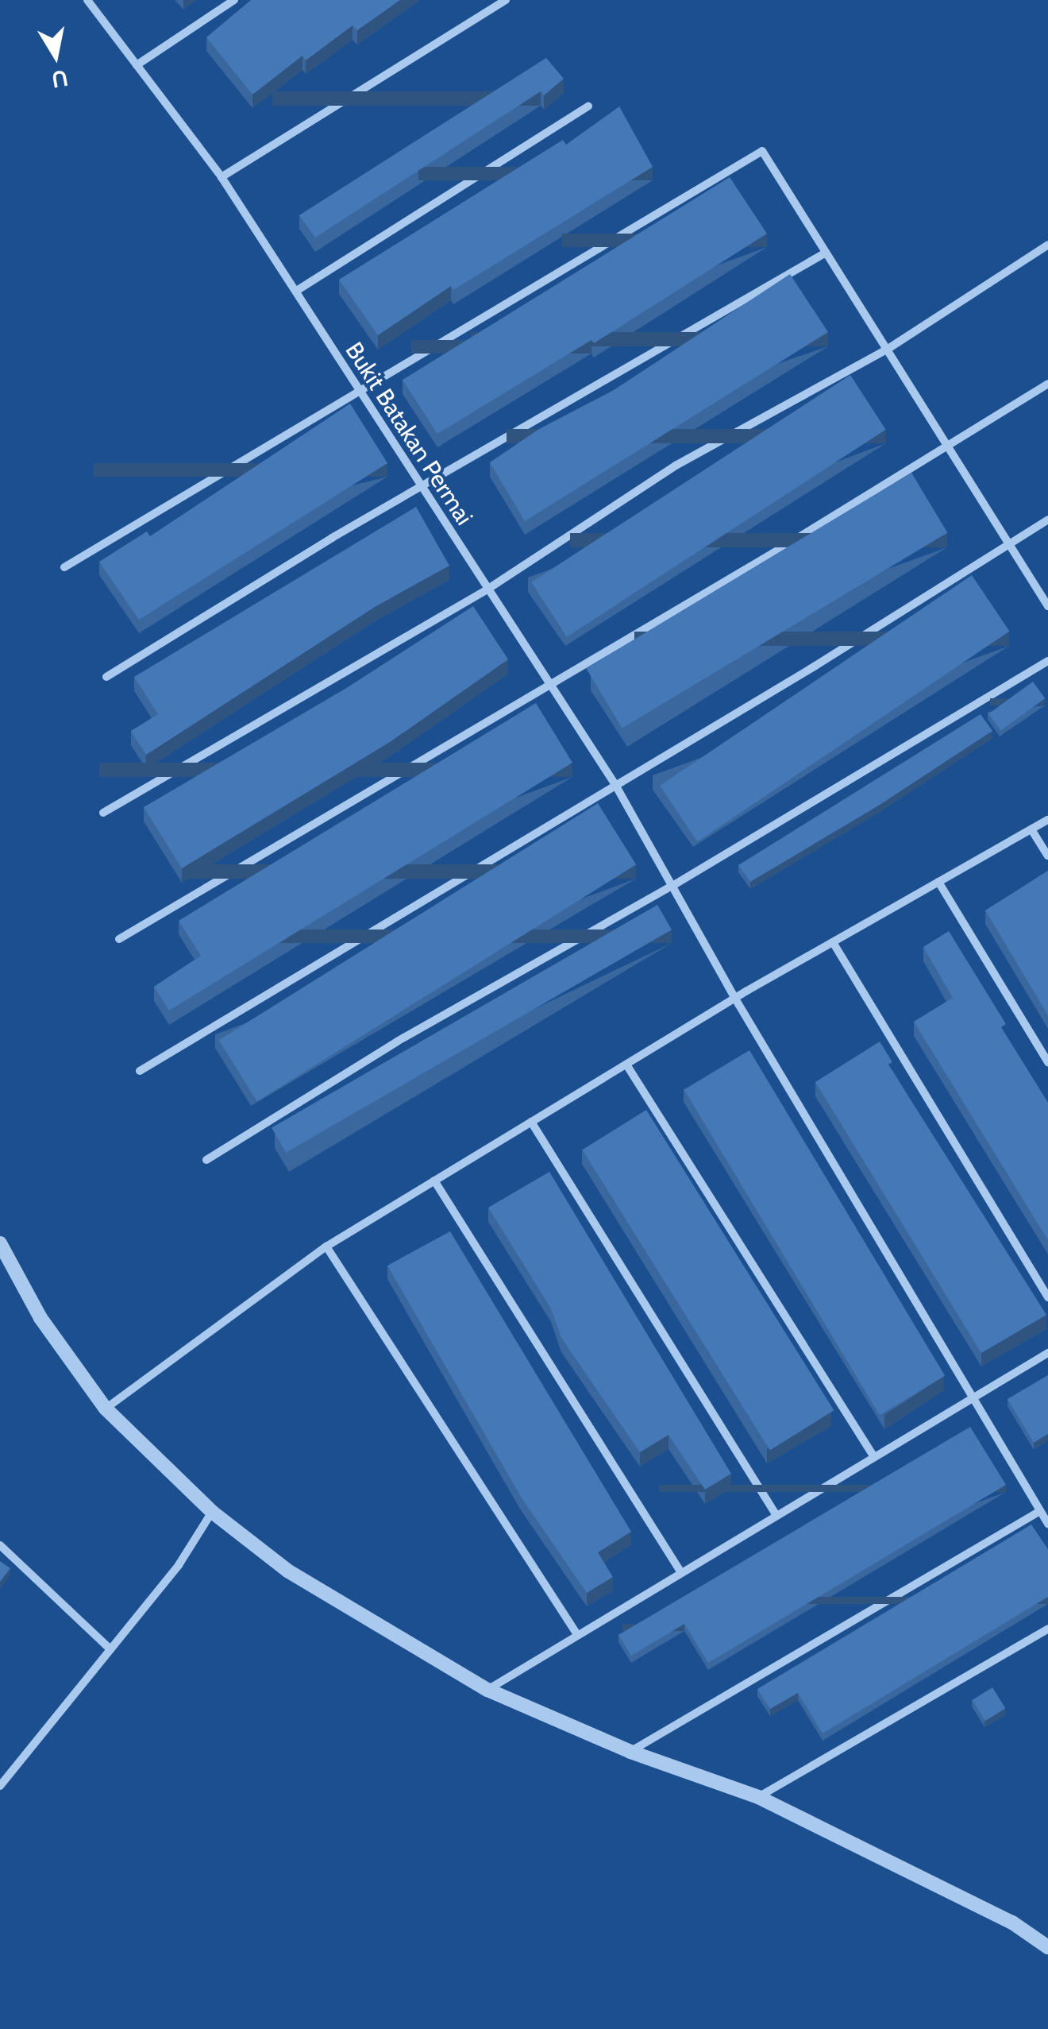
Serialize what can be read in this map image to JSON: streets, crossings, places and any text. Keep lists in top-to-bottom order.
{
  "streets": {
    "street": ["Bukit Batakan Permai"]
  },
  "north": "bottom"
}
